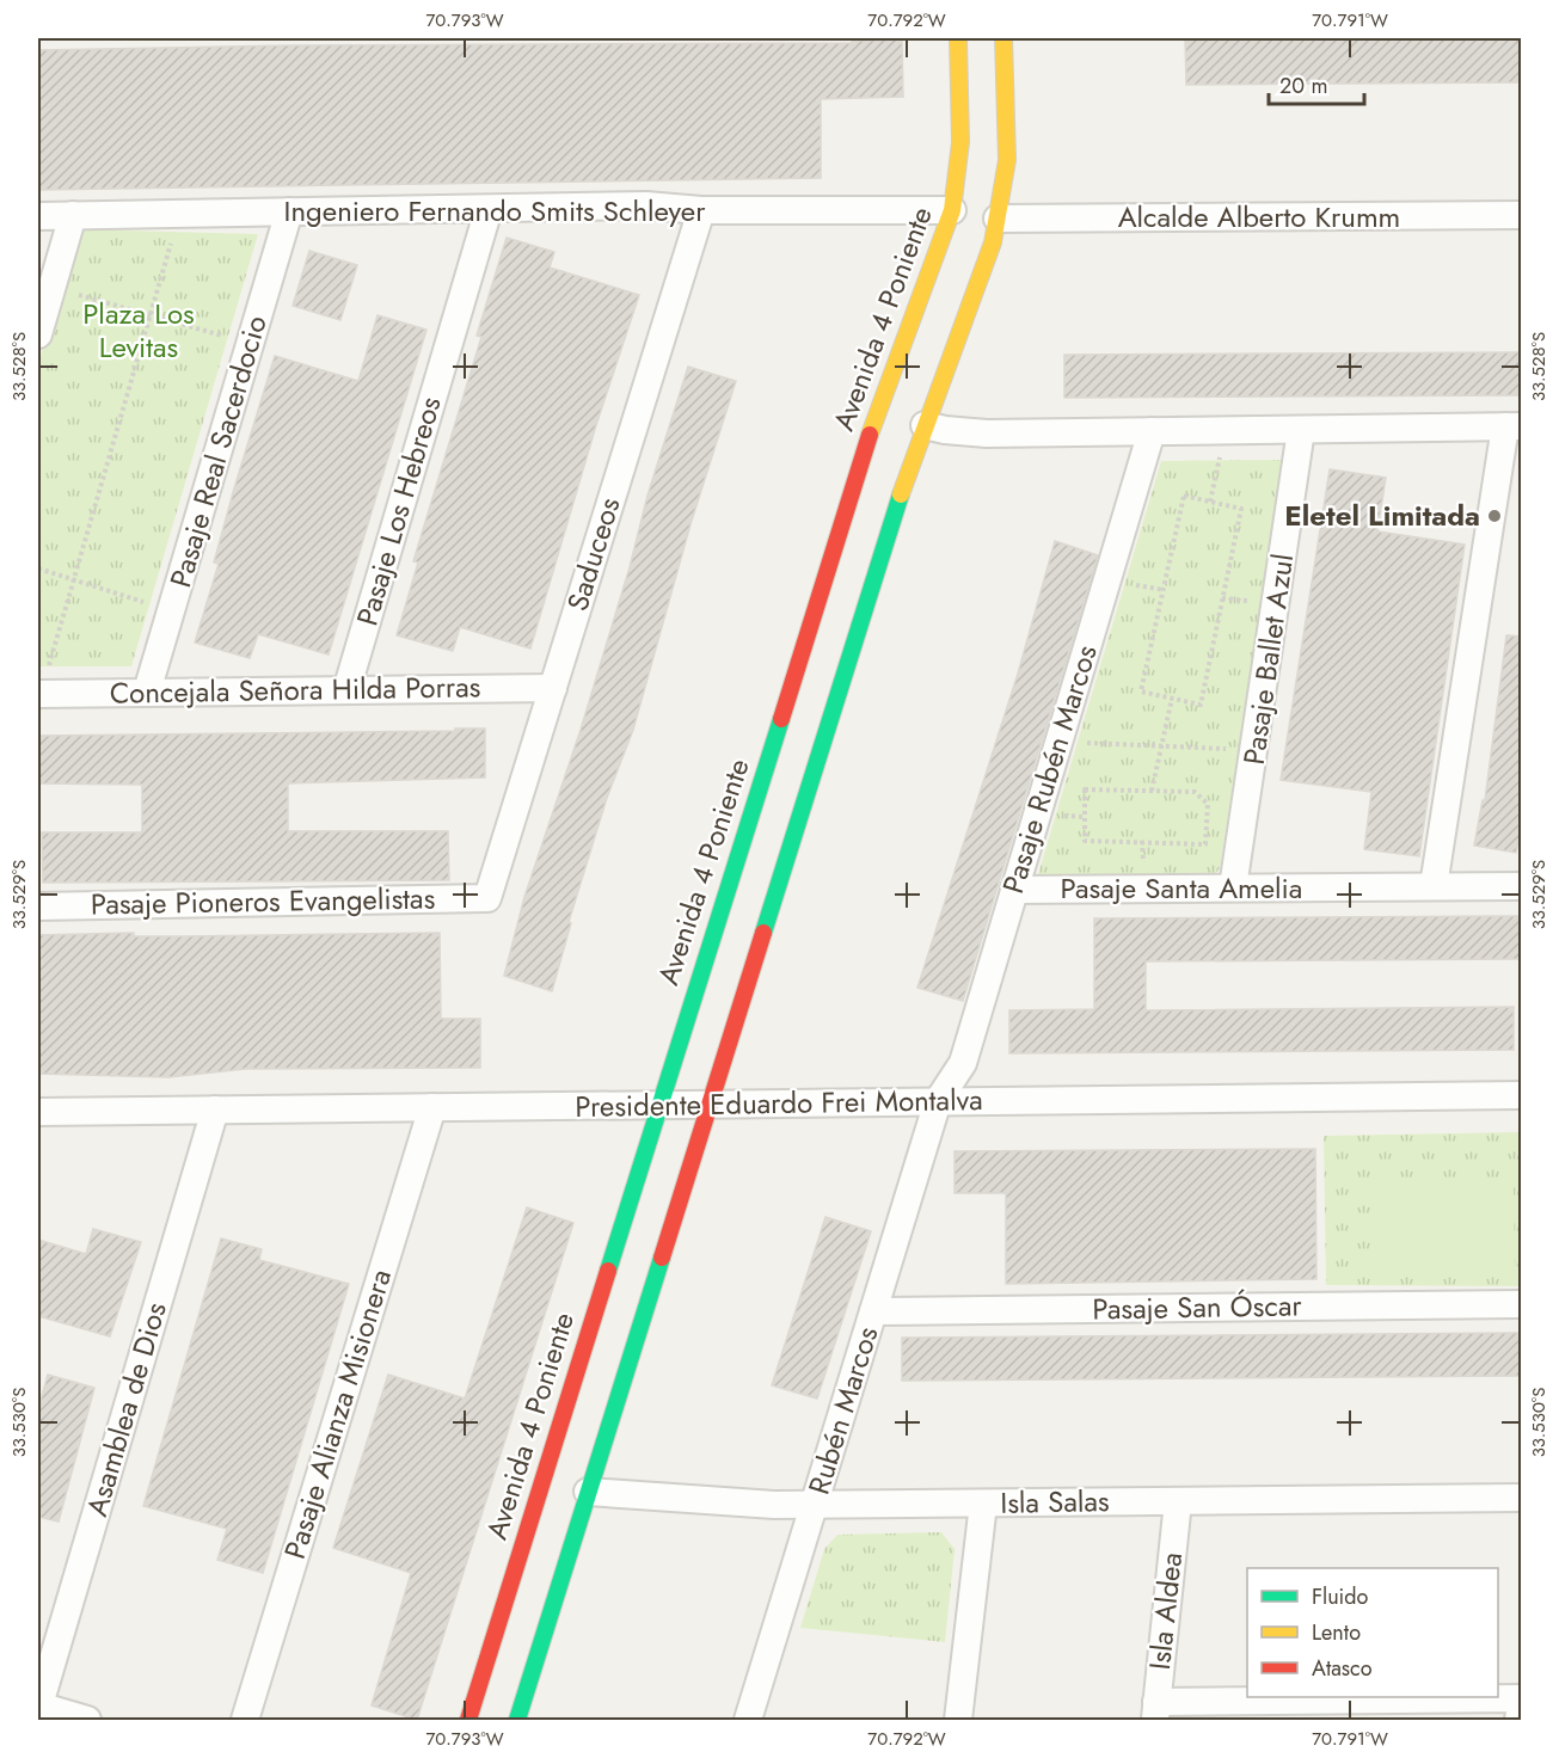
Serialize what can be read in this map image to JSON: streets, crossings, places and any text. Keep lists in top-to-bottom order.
{
  "streets": {
    "street": [
      "Ingeniero Fernando Smits Schleyer",
      "Alcalde Alberto Krumm",
      "Avenida 4 Poniente",
      "Pasaje Real Sacerdocio",
      "Pasaje Los Hebreos",
      "Saduceos",
      "Pasaje Ballet Azul",
      "Concejala Señora Hilda Porras",
      "Pasaje Rubén Marcos",
      "Pasaje Santa Amelia",
      "Pasaje Pioneros Evangelistas",
      "Presidente Eduardo Frei Montalva",
      "Pasaje San Óscar",
      "Asamblea de Dios",
      "Rubén Marcos",
      "Pasaje Alianza Misionera",
      "Isla Salas",
      "Isla Aldea"
    ]
  },
  "crossings": [
    ["Ingeniero Fernando Smits Schleyer", "Avenida 4 Poniente"],
    ["Ingeniero Fernando Smits Schleyer", "Pasaje Real Sacerdocio"],
    ["Ingeniero Fernando Smits Schleyer", "Pasaje Los Hebreos"],
    ["Ingeniero Fernando Smits Schleyer", "Saduceos"],
    ["Avenida 4 Poniente", "Presidente Eduardo Frei Montalva"],
    ["Pasaje Real Sacerdocio", "Concejala Señora Hilda Porras"],
    ["Pasaje Los Hebreos", "Concejala Señora Hilda Porras"],
    ["Saduceos", "Concejala Señora Hilda Porras"],
    ["Saduceos", "Pasaje Pioneros Evangelistas"],
    ["Pasaje Ballet Azul", "Pasaje Santa Amelia"],
    ["Pasaje Rubén Marcos", "Pasaje Santa Amelia"],
    ["Pasaje Rubén Marcos", "Presidente Eduardo Frei Montalva"],
    ["Pasaje Rubén Marcos", "Rubén Marcos"],
    ["Presidente Eduardo Frei Montalva", "Asamblea de Dios"],
    ["Presidente Eduardo Frei Montalva", "Rubén Marcos"],
    ["Presidente Eduardo Frei Montalva", "Pasaje Alianza Misionera"],
    ["Pasaje San Óscar", "Rubén Marcos"],
    ["Rubén Marcos", "Isla Salas"],
    ["Isla Salas", "Isla Aldea"]
  ],
  "parks": ["Plaza Los Levitas"],
  "places": ["Eletel Limitada"],
  "legend": ["Fluido", "Lento", "Atasco"],
  "scale_bar": "20 m",
  "coordinates": [
    "70.793°W",
    "70.792°W",
    "70.791°W",
    "33.528°S",
    "33.529°S",
    "33.530°S"
  ]
}
